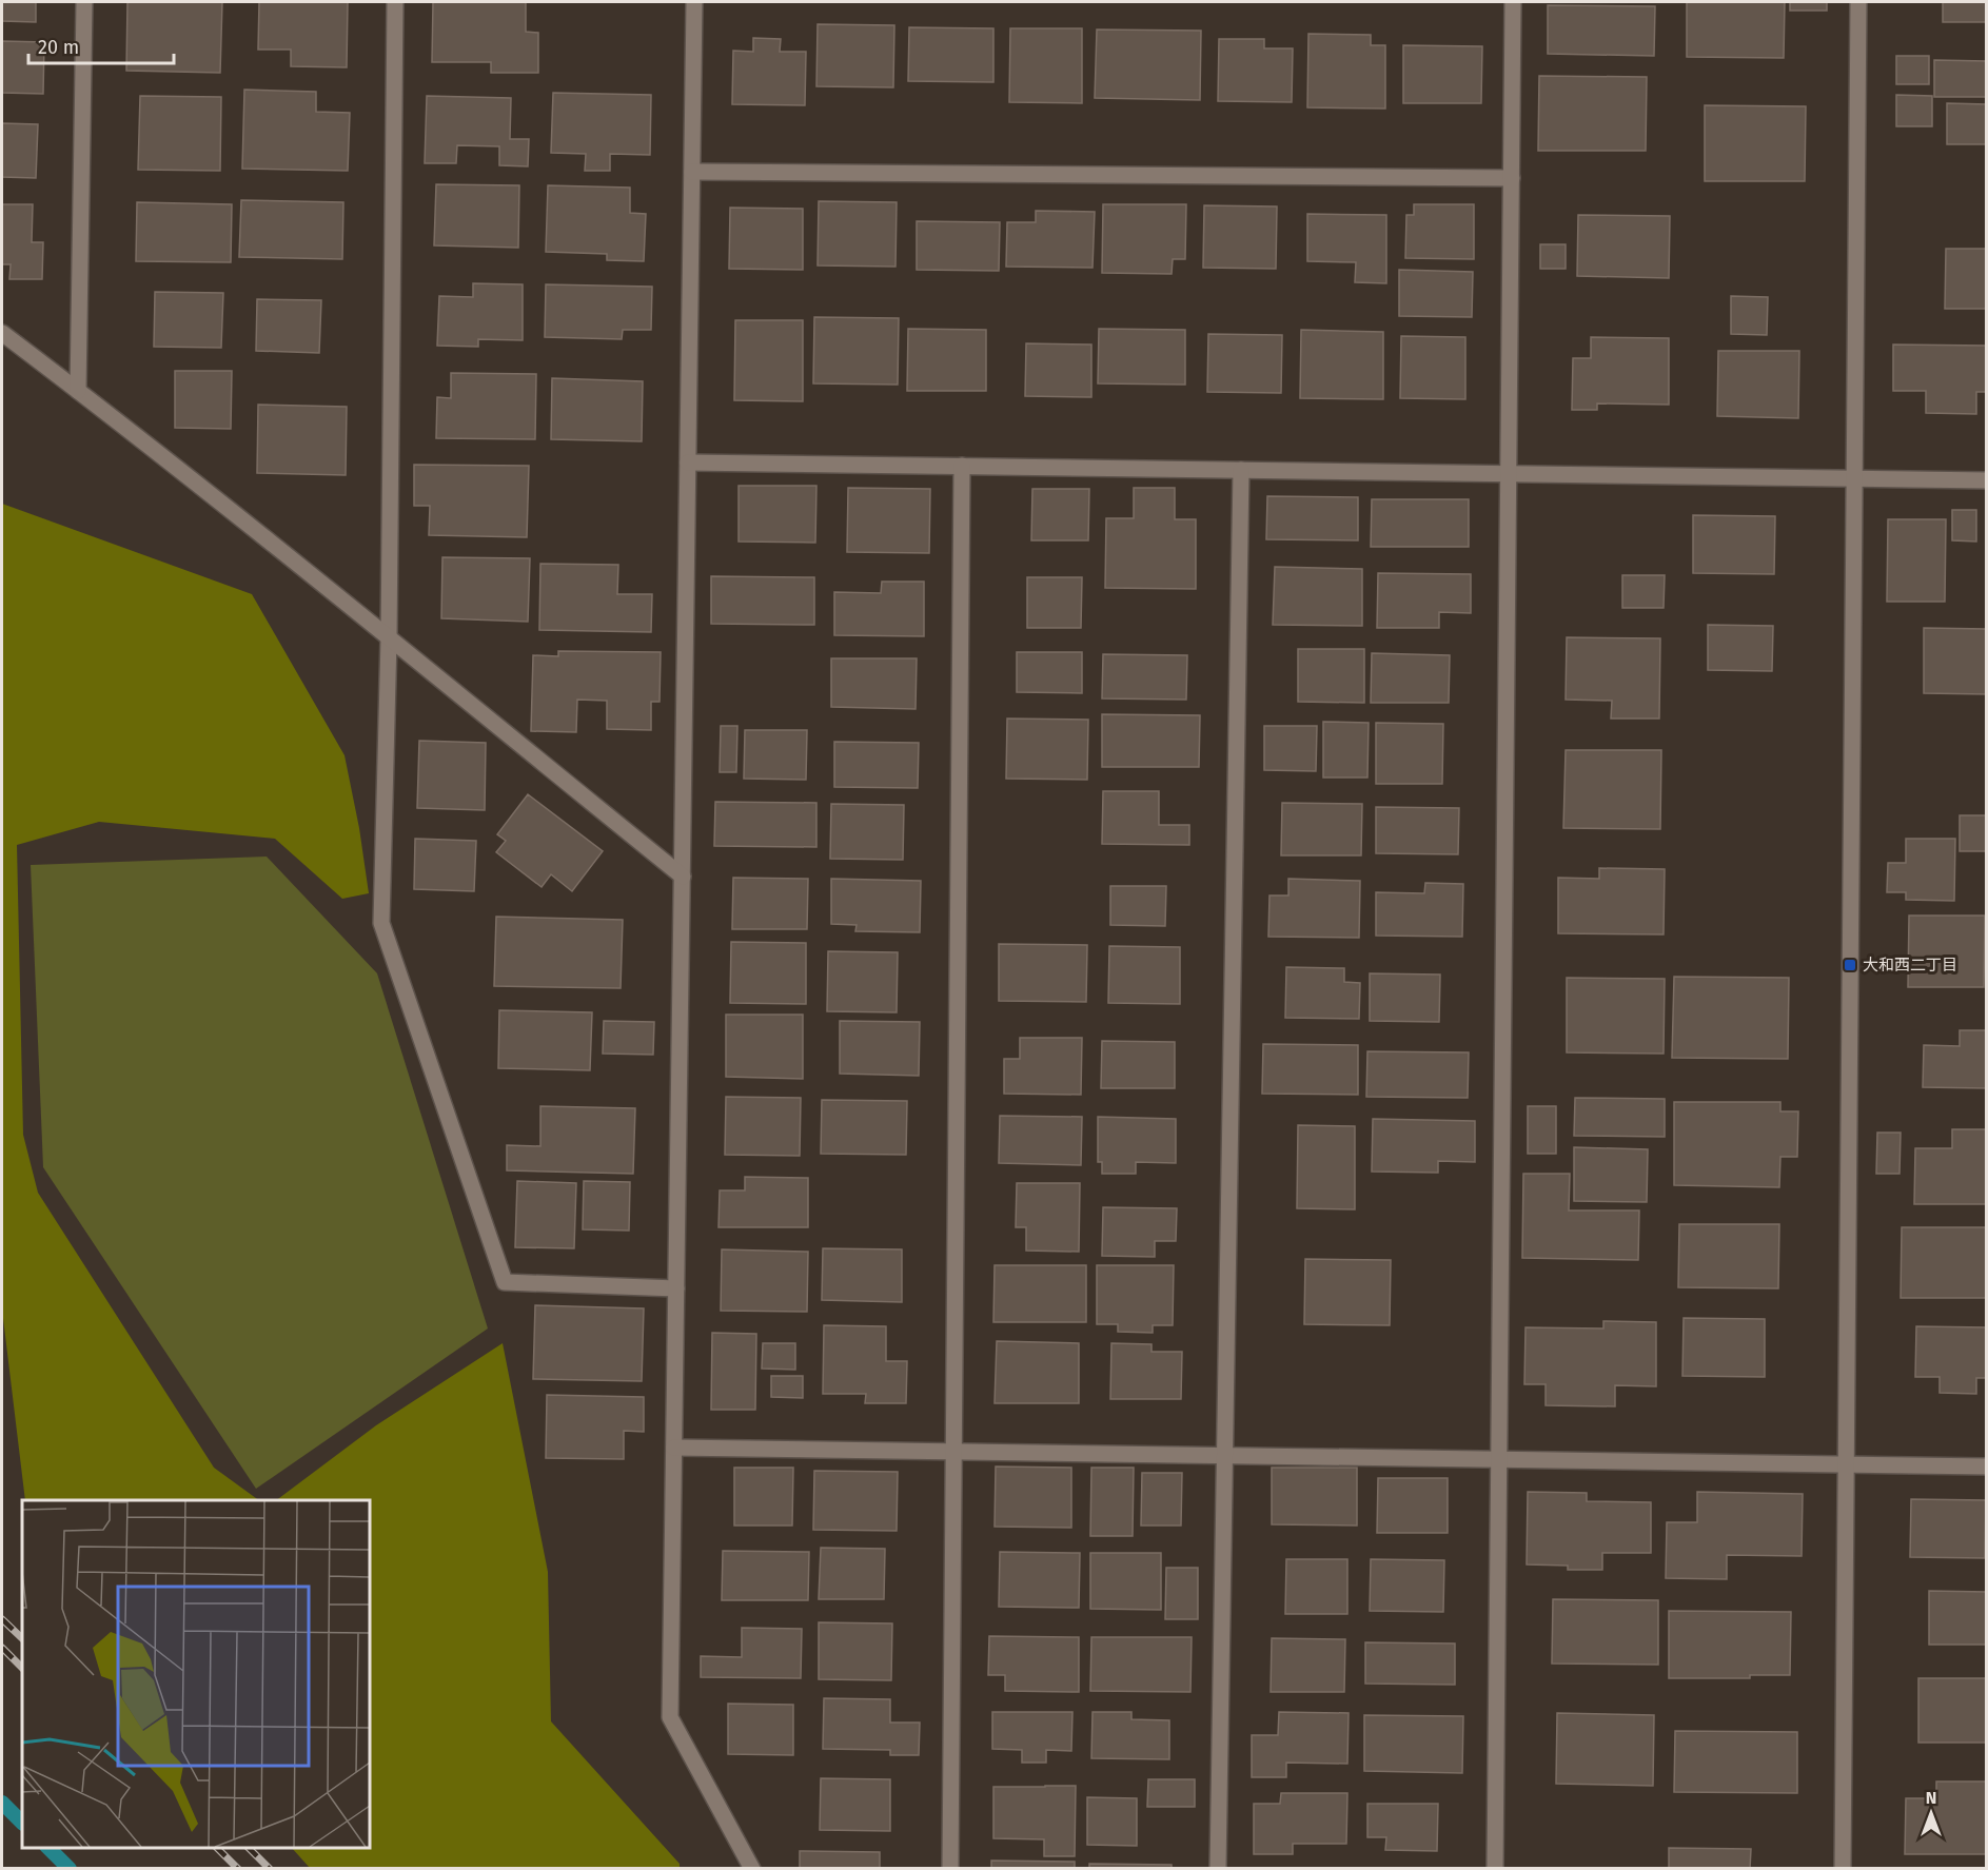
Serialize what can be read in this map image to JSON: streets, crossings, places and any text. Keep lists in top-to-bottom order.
{
  "places": {
    "transit": ["大和西二丁目"]
  },
  "scale_bar": "20 m",
  "north": "top"
}
